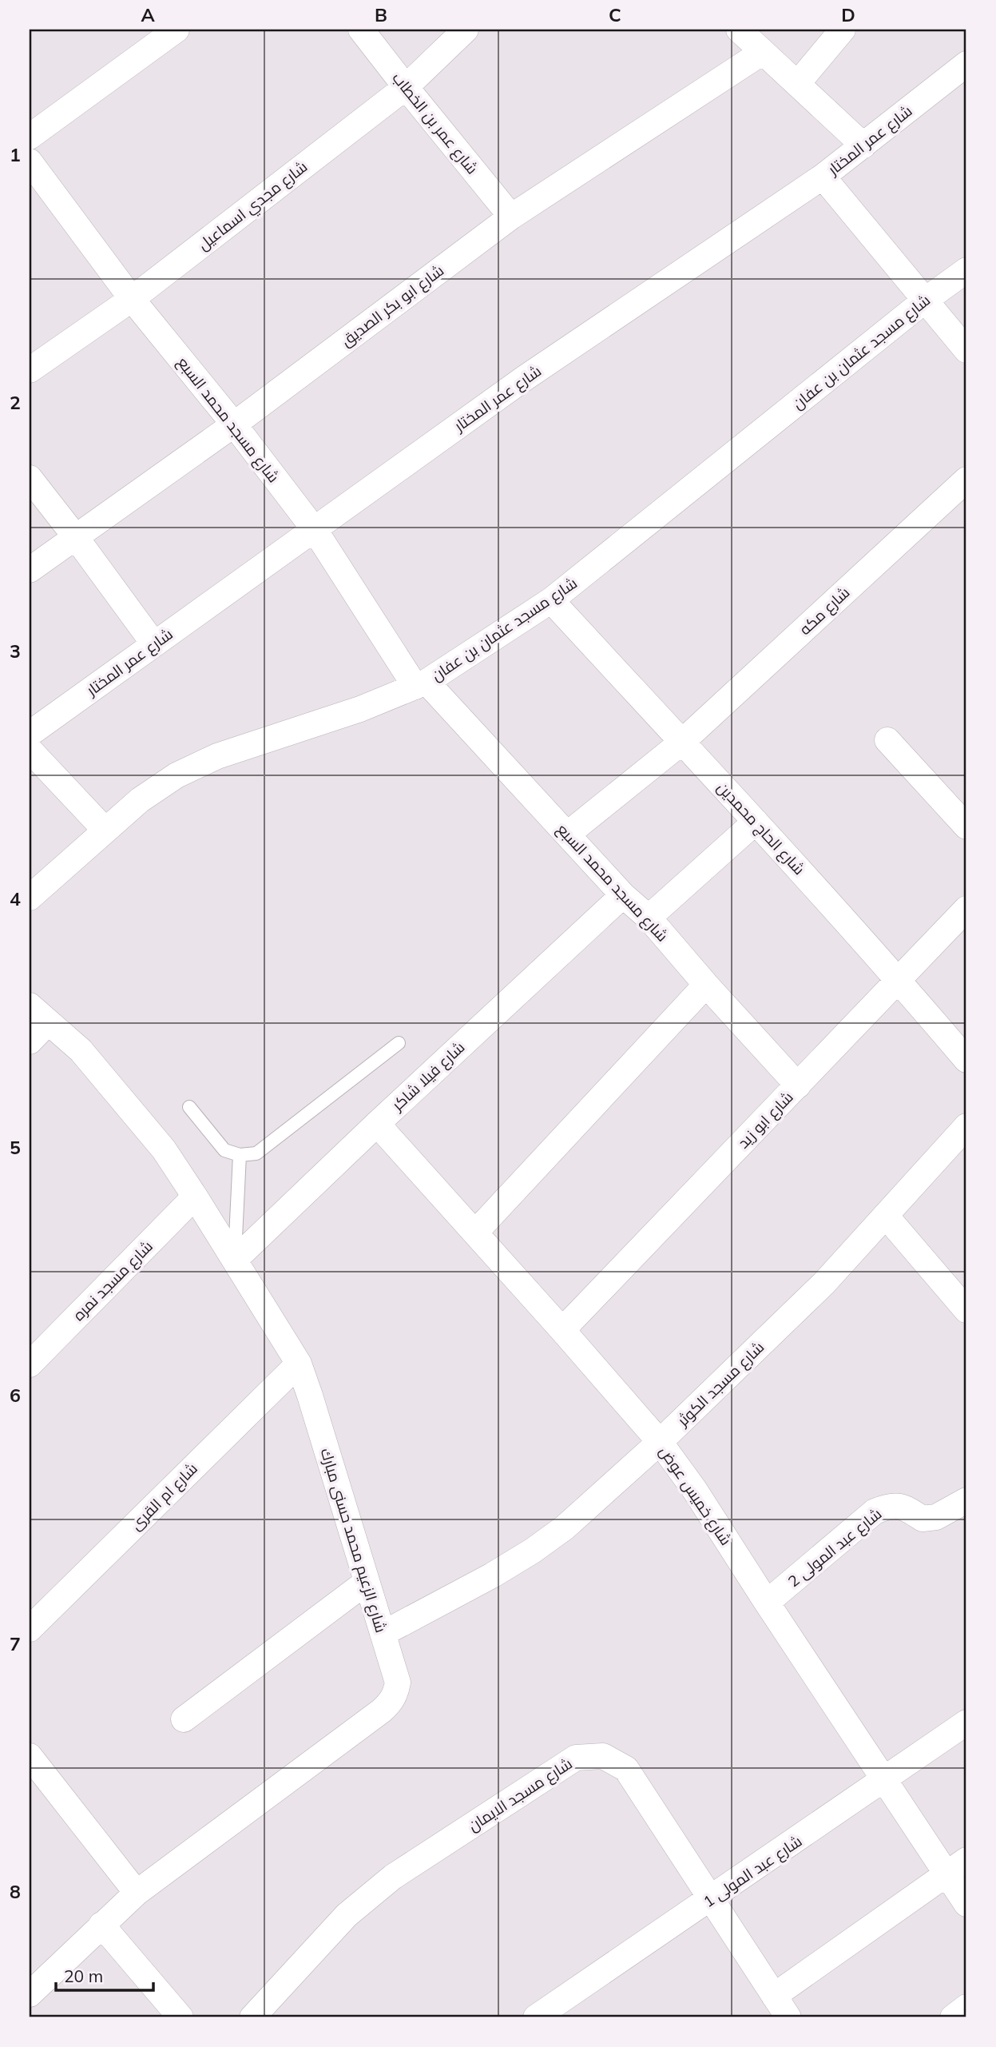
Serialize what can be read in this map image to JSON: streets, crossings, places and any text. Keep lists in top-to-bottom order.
{
  "streets": {
    "street": [
      "شارع عمر بن الخطاب",
      "شارع عمر المختار",
      "شارع مجدي اسماعيل",
      "شارع ابو بكر الصديق",
      "شارع مسجد عثمان بن عفان",
      "شارع مسجد محمد السبع",
      "شارع مكه",
      "شارع الحاج محمدين",
      "شارع فيلا شاكر",
      "شارع ابو زيد",
      "شارع مسجد نمره",
      "شارع مسجد الكوثر",
      "شارع خميس عوض",
      "شارع ام القرى",
      "شارع الزعيم محمد حسنى مبارك",
      "شارع عبد المولى 2",
      "شارع مسجد الايمان",
      "شارع عبد المولى 1"
    ]
  },
  "crossings": [
    ["شارع عمر بن الخطاب", "شارع مجدي اسماعيل"],
    ["شارع عمر بن الخطاب", "شارع ابو بكر الصديق"],
    ["شارع عمر المختار", "شارع مسجد محمد السبع"],
    ["شارع مجدي اسماعيل", "شارع مسجد محمد السبع"],
    ["شارع ابو بكر الصديق", "شارع مسجد محمد السبع"],
    ["شارع مسجد عثمان بن عفان", "شارع مسجد محمد السبع"],
    ["شارع مسجد عثمان بن عفان", "شارع الحاج محمدين"],
    ["شارع مسجد محمد السبع", "شارع مكه"],
    ["شارع مسجد محمد السبع", "شارع فيلا شاكر"],
    ["شارع مسجد محمد السبع", "شارع ابو زيد"],
    ["شارع مكه", "شارع الحاج محمدين"],
    ["شارع الحاج محمدين", "شارع ابو زيد"],
    ["شارع فيلا شاكر", "شارع خميس عوض"],
    ["شارع فيلا شاكر", "شارع الزعيم محمد حسنى مبارك"],
    ["شارع ابو زيد", "شارع خميس عوض"],
    ["شارع مسجد نمره", "شارع الزعيم محمد حسنى مبارك"],
    ["شارع مسجد الكوثر", "شارع خميس عوض"],
    ["شارع مسجد الكوثر", "شارع الزعيم محمد حسنى مبارك"],
    ["شارع خميس عوض", "شارع عبد المولى 2"],
    ["شارع خميس عوض", "شارع عبد المولى 1"],
    ["شارع ام القرى", "شارع الزعيم محمد حسنى مبارك"],
    ["شارع مسجد الايمان", "شارع عبد المولى 1"]
  ],
  "scale_bar": "20 m",
  "grid": {
    "columns": [
      "A",
      "B",
      "C",
      "D"
    ],
    "rows": [
      "1",
      "2",
      "3",
      "4",
      "5",
      "6",
      "7",
      "8"
    ]
  }
}
